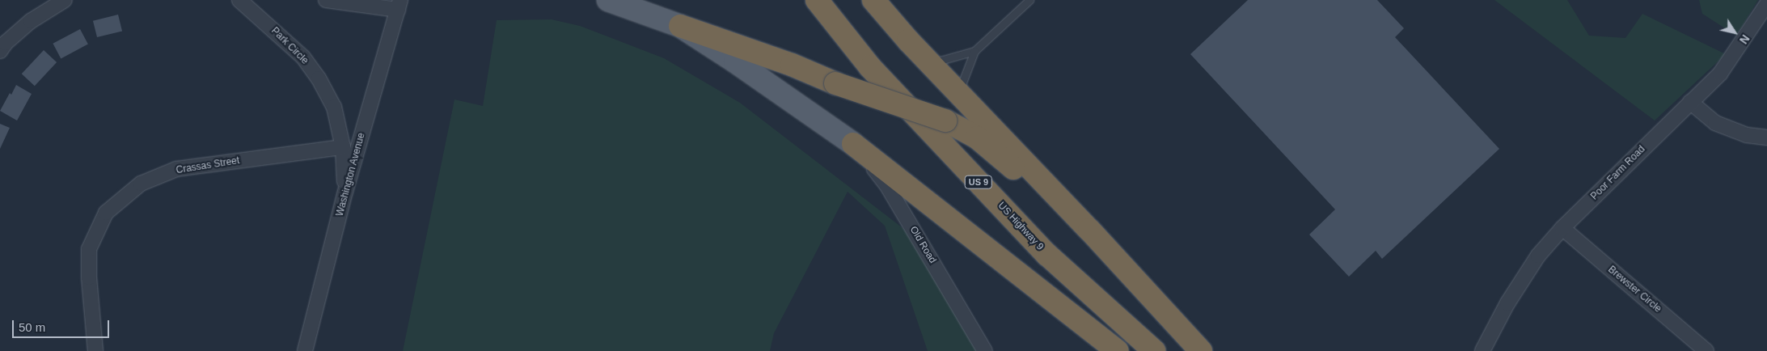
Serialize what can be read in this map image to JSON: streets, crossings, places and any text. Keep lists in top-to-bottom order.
{
  "streets": {
    "highway": ["US 9", "US Highway 9"],
    "street": [
      "Park Circle",
      "Crassas Street",
      "Poor Farm Road",
      "Washington Avenue",
      "Old Road",
      "Brewster Circle"
    ]
  },
  "crossings": [
    ["Park Circle", "Crassas Street"],
    ["Park Circle", "Washington Avenue"],
    ["Poor Farm Road", "Brewster Circle"]
  ],
  "scale_bar": "50 m",
  "north": "bottom right"
}
